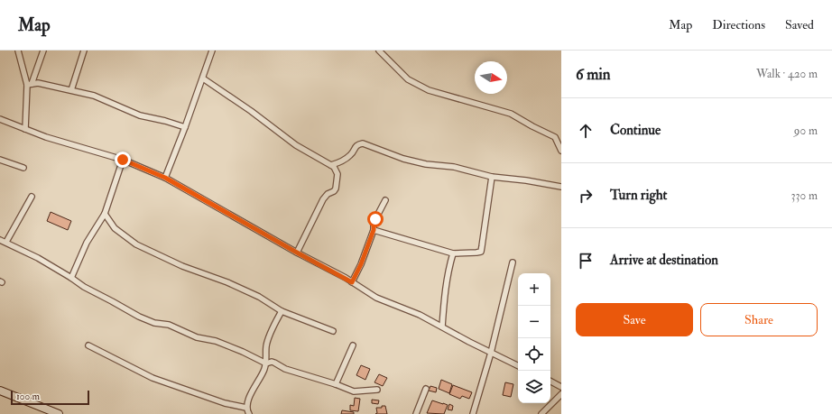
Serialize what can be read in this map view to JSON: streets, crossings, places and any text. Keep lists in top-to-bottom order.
{
  "scale_bar": "100 m",
  "north": "right",
  "page": {
    "header": "Map",
    "nav": ["Map", "Directions", "Saved"],
    "heading": ["6 min", "Walk · 420 m"],
    "list": [
      ["Continue", "90 m"],
      ["Turn right", "330 m"],
      "Arrive at destination"
    ],
    "map_buttons": ["+", "−"],
    "buttons": ["Save", "Share"],
    "scale": "100 m"
  }
}
